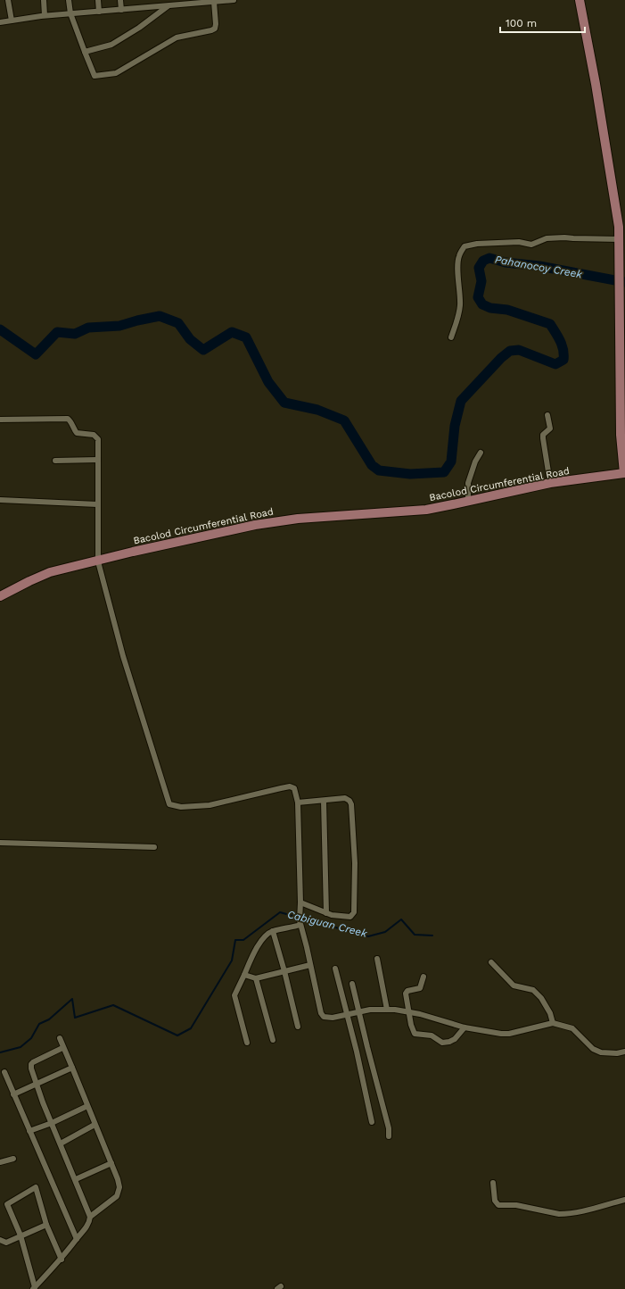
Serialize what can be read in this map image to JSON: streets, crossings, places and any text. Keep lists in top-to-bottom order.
{
  "streets": {
    "main road": ["Bacolod Circumferential Road"]
  },
  "water": ["Pahanocoy Creek", "Cabiguan Creek"],
  "scale_bar": "100 m"
}
